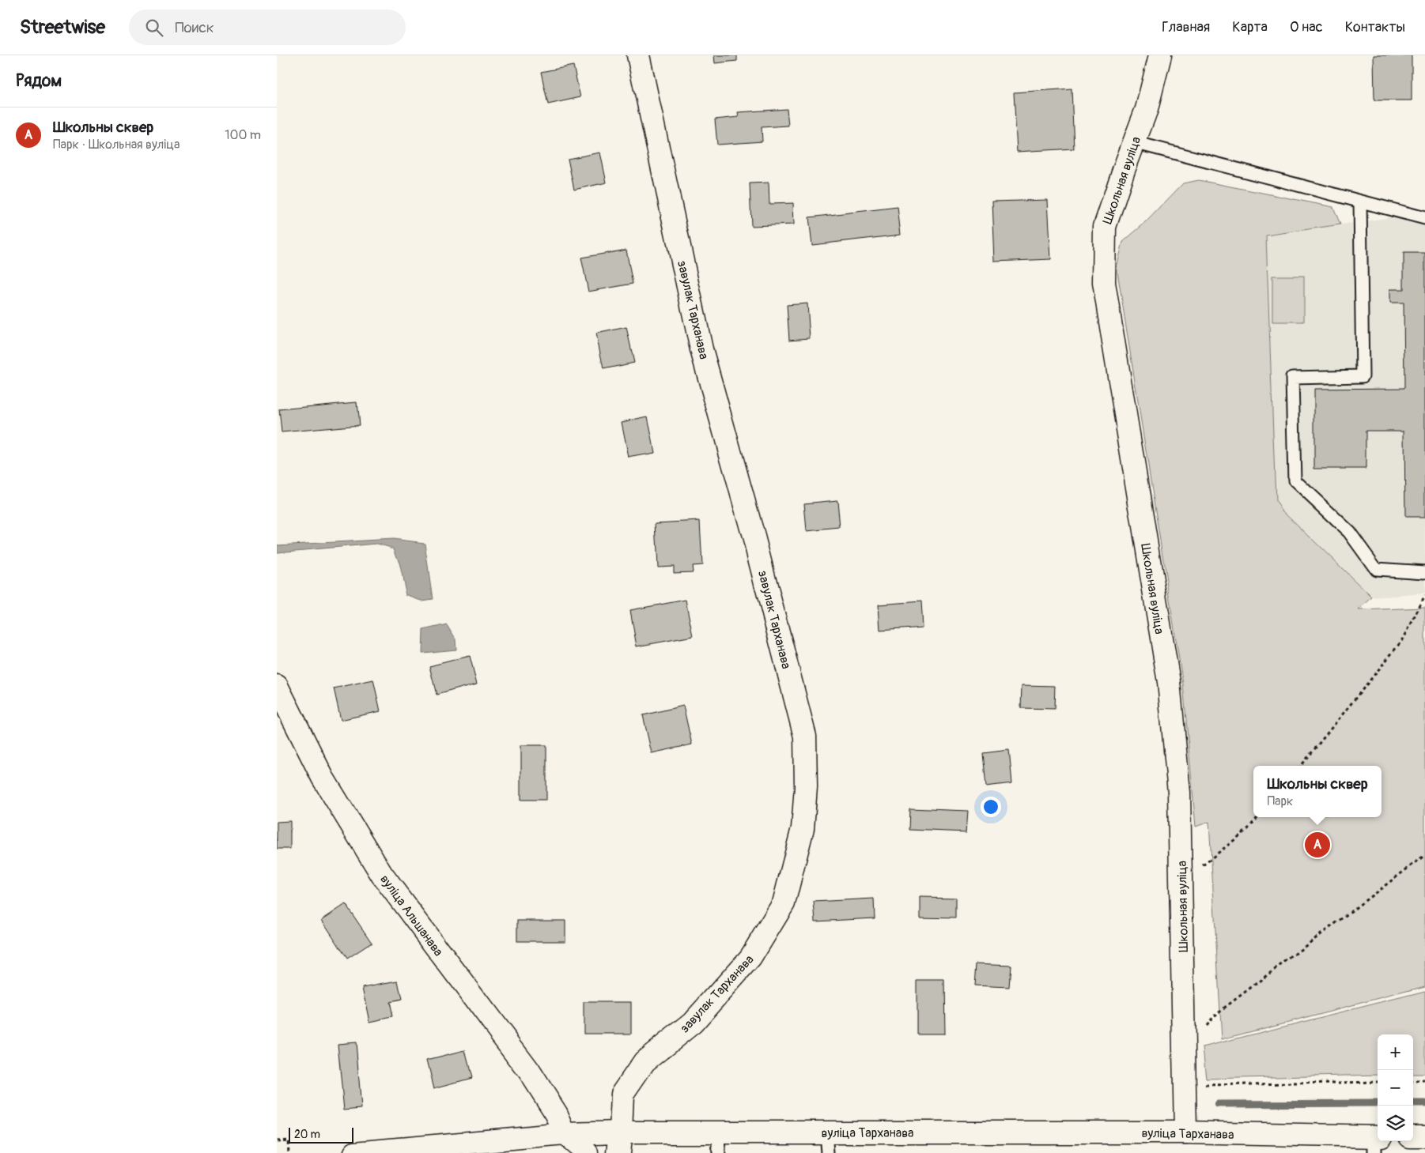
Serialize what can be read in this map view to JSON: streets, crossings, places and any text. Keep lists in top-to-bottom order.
{
  "streets": {
    "street": [
      "Школьная вуліца",
      "завулак Тарханава",
      "вуліца Альшанава",
      "вуліца Тарханава"
    ]
  },
  "crossings": [
    ["Школьная вуліца", "вуліца Тарханава"],
    ["завулак Тарханава", "вуліца Тарханава"],
    ["вуліца Альшанава", "вуліца Тарханава"]
  ],
  "scale_bar": "20 m",
  "page": {
    "header": "Streetwise",
    "search": "Поиск",
    "nav": [
      "Главная",
      "Карта",
      "О нас",
      "Контакты"
    ],
    "heading": "Рядом",
    "list": [
      {
        "mark": "A",
        "name": "Школьны сквер",
        "note": "Парк · Школьная вуліца",
        "value": "100 m"
      }
    ],
    "popup": ["Школьны сквер", "Парк"],
    "pins": "A",
    "map_buttons": ["+", "−"],
    "scale": "20 m"
  }
}
